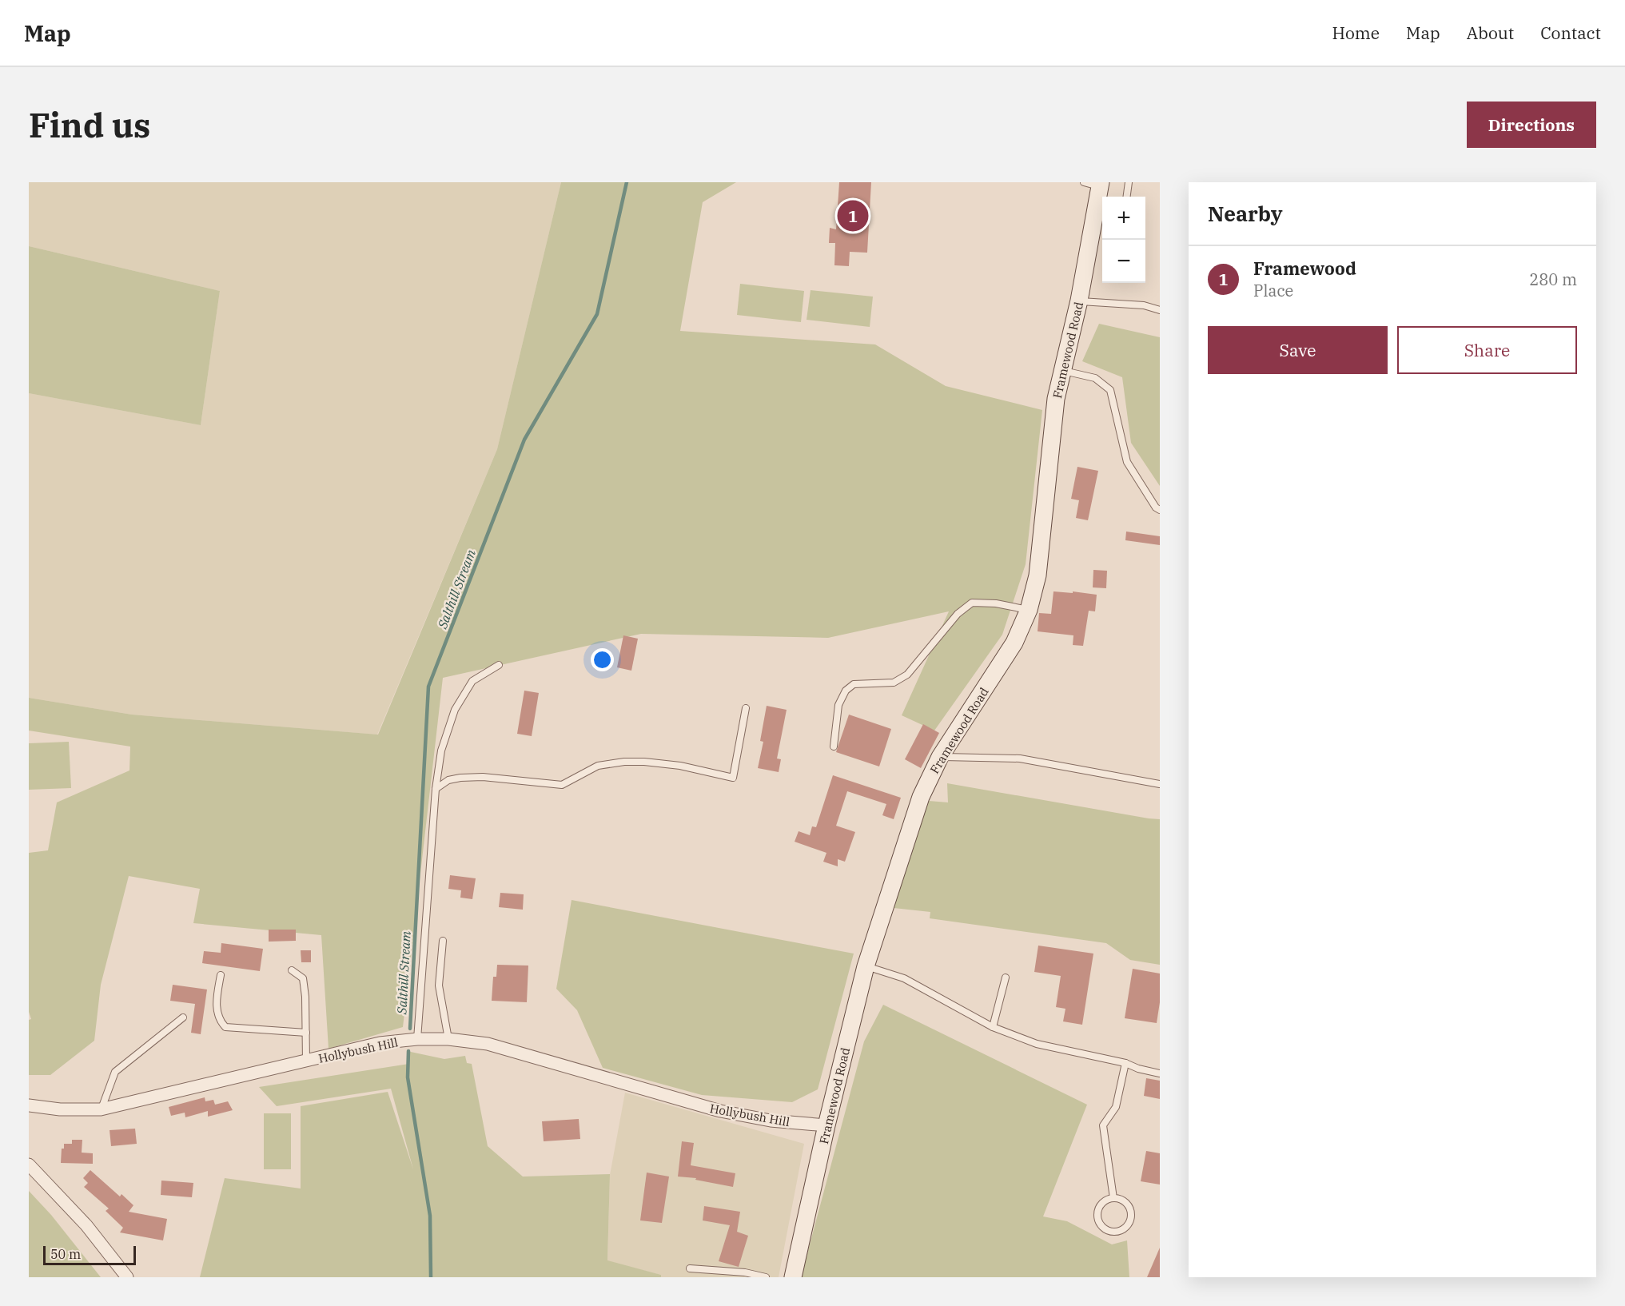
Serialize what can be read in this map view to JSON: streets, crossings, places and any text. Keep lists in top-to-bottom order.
{
  "streets": {
    "street": ["Framewood Road", "Hollybush Hill"]
  },
  "crossings": [
    ["Framewood Road", "Hollybush Hill"]
  ],
  "water": ["Salthill Stream"],
  "scale_bar": "50 m",
  "page": {
    "header": "Map",
    "nav": [
      "Home",
      "Map",
      "About",
      "Contact"
    ],
    "buttons": [
      "Directions",
      ["Save", "Share"]
    ],
    "title": "Find us",
    "heading": "Nearby",
    "map_buttons": ["+", "−"],
    "pins": "1",
    "list": [
      {
        "mark": "1",
        "name": "Framewood",
        "note": "Place",
        "value": "280 m"
      }
    ],
    "scale": "50 m"
  }
}
